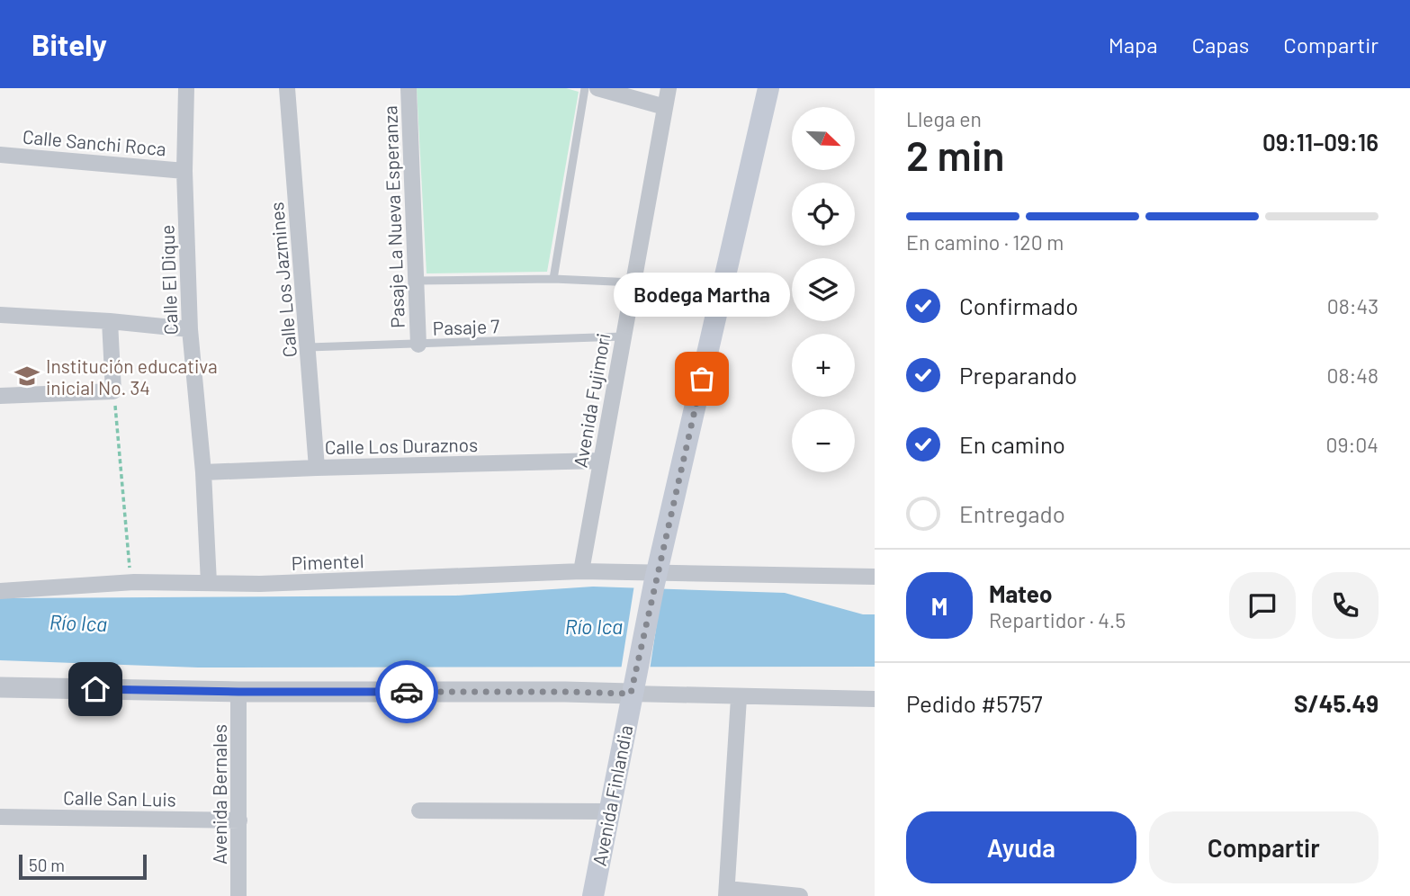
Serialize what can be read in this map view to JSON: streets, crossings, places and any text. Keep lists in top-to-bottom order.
{
  "streets": {
    "main road": ["Avenida Finlandia"],
    "street": [
      "Calle Sanchi Roca",
      "Pasaje La Nueva Esperanza",
      "Calle El Dique",
      "Calle Los Jazmines",
      "Avenida Fujimori",
      "Calle Los Duraznos",
      "Pimentel",
      "Avenida Bernales",
      "Calle San Luis"
    ],
    "lane": ["Pasaje 7"]
  },
  "crossings": [
    ["Calle Sanchi Roca", "Calle El Dique"],
    ["Pasaje La Nueva Esperanza", "Pasaje 7"],
    ["Calle El Dique", "Calle Los Duraznos"],
    ["Calle El Dique", "Pimentel"],
    ["Calle Los Jazmines", "Pasaje 7"],
    ["Calle Los Jazmines", "Calle Los Duraznos"],
    ["Pasaje 7", "Avenida Fujimori"],
    ["Avenida Fujimori", "Calle Los Duraznos"],
    ["Avenida Fujimori", "Pimentel"],
    ["Pimentel", "Avenida Finlandia"],
    ["Avenida Bernales", "Calle San Luis"]
  ],
  "water": ["Río Ica"],
  "places": {
    "school or university": ["Institución educativa inicial No. 34"],
    "other": ["Bodega Martha"]
  },
  "scale_bar": "50 m",
  "north": "bottom right",
  "page": {
    "header": "Bitely",
    "nav": ["Mapa", "Capas", "Compartir"],
    "heading": ["2 min", "Llega en", "09:11–09:16"],
    "panel": [
      "Mateo",
      "Repartidor · 4.5",
      "Pedido #5757",
      "S/45.49"
    ],
    "map_buttons": ["+", "−"],
    "bar": "En camino · 120 m",
    "list": [
      ["Confirmado", "08:43"],
      ["Preparando", "08:48"],
      ["En camino", "09:04"],
      "Entregado"
    ],
    "bubble": "Bodega Martha",
    "round": "M",
    "buttons": ["Ayuda", "Compartir"],
    "scale": "50 m"
  }
}
